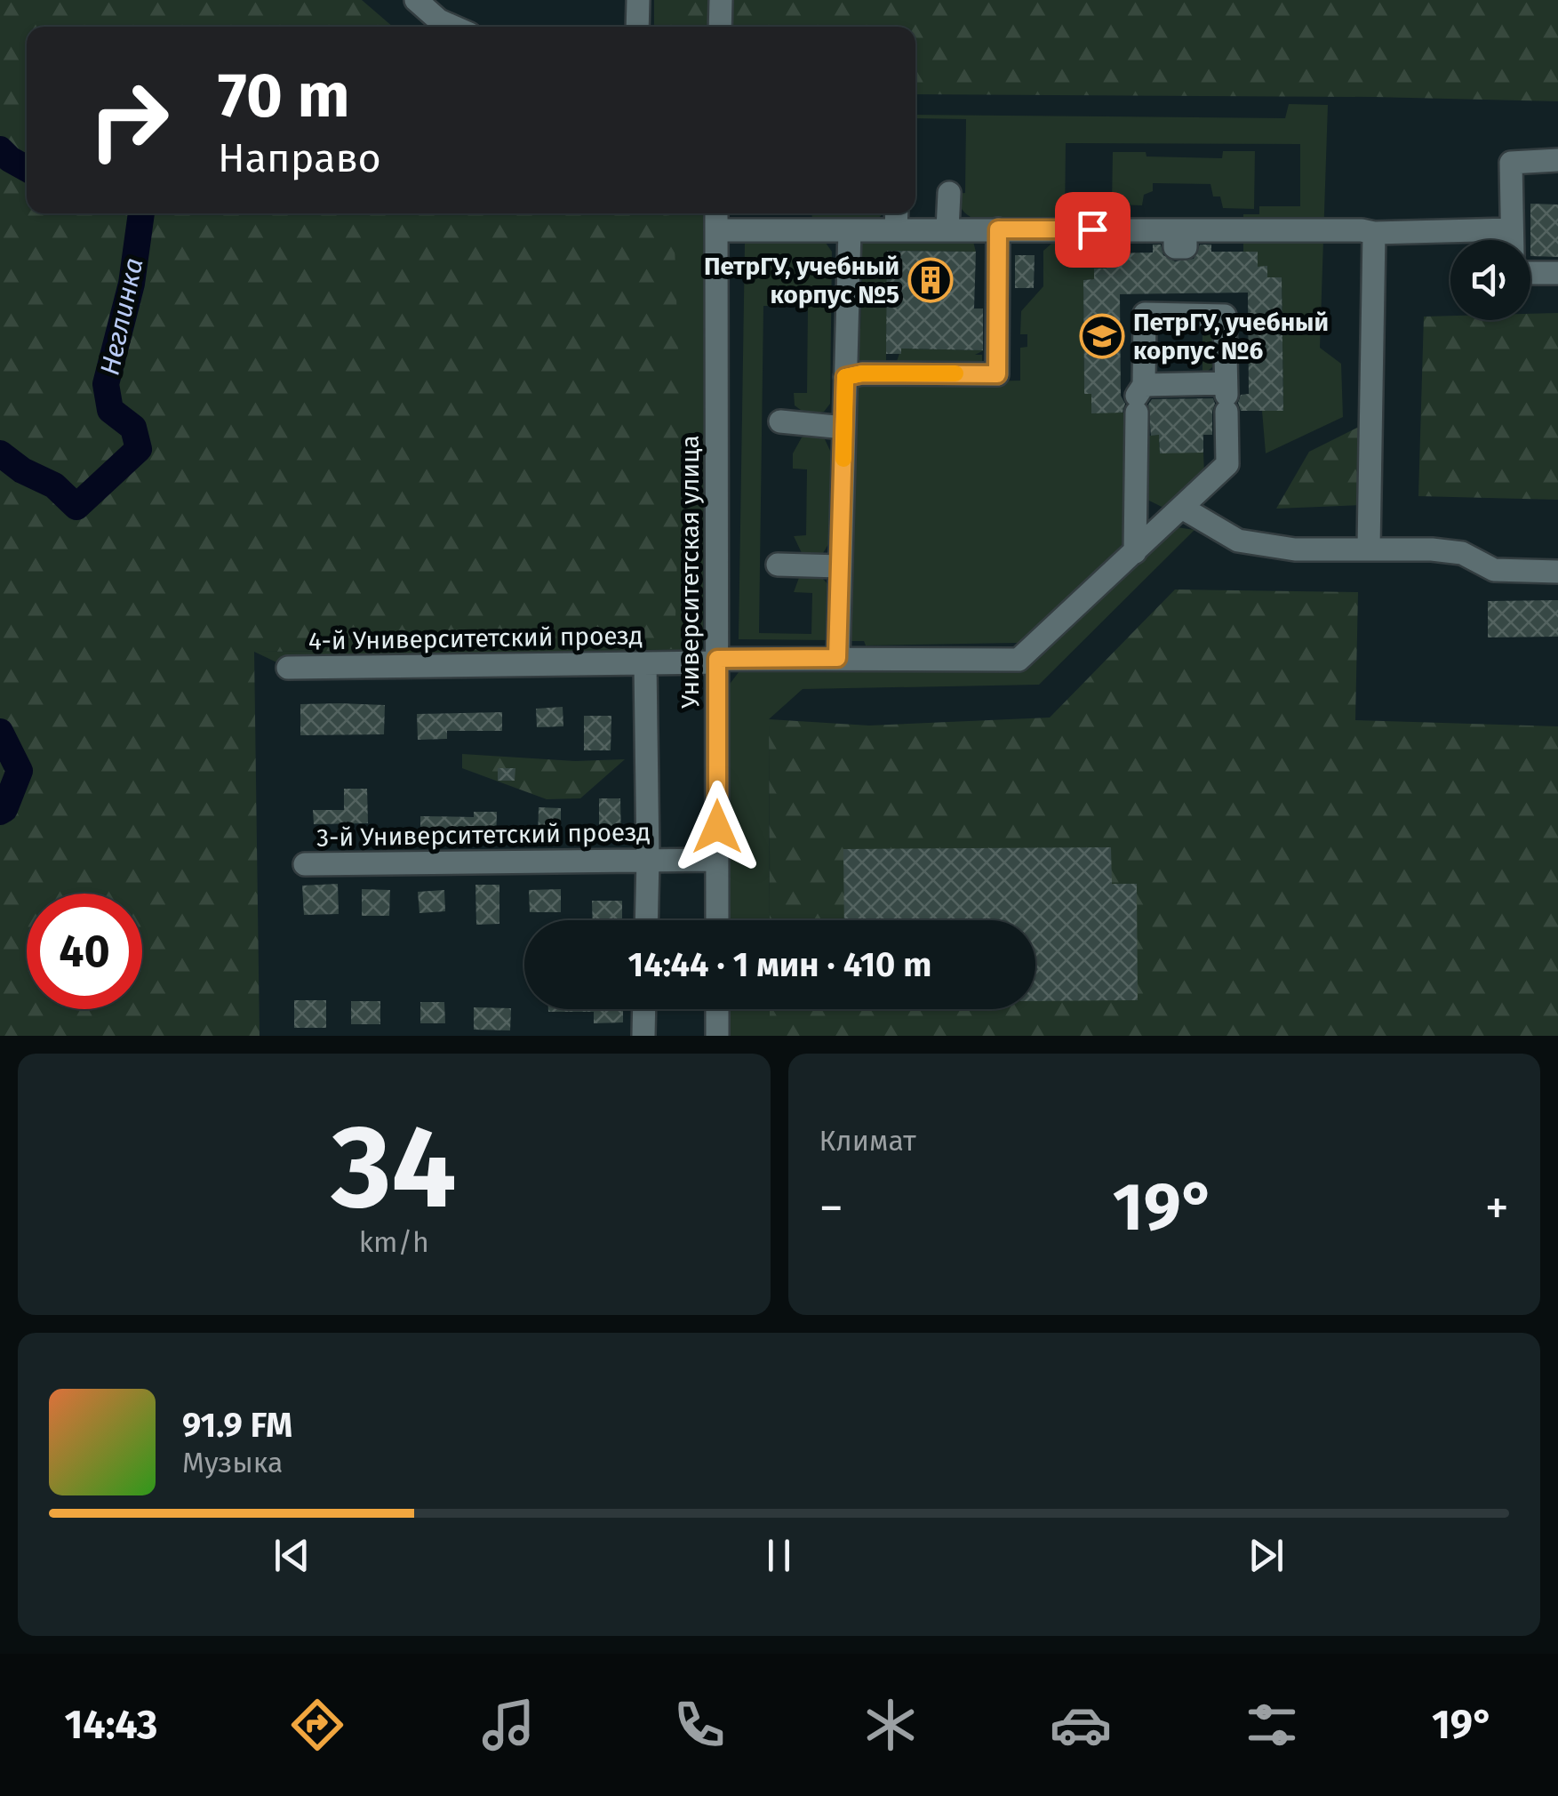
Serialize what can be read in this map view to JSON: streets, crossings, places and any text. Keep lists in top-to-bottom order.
{
  "streets": {
    "street": ["Университетская улица", "4-й Университетский проезд", "3-й Университетский проезд"]
  },
  "crossings": [
    ["Университетская улица", "4-й Университетский проезд"],
    ["Университетская улица", "3-й Университетский проезд"]
  ],
  "water": ["Неглинка"],
  "places": {
    "building": ["ПетрГУ, учебный корпус №5"],
    "school or university": ["ПетрГУ, учебный корпус №6"]
  },
  "page": {
    "turn": ["70 m", "Направо"],
    "limit": "40",
    "trip": "14:44 · 1 мин · 410 m",
    "tile": [
      ["34", "km/h"],
      "Климат"
    ],
    "heat": ["−", "19°", "+"],
    "song": ["91.9 FM", "Музыка"],
    "tabs": ["14:43", "19°"]
  }
}
